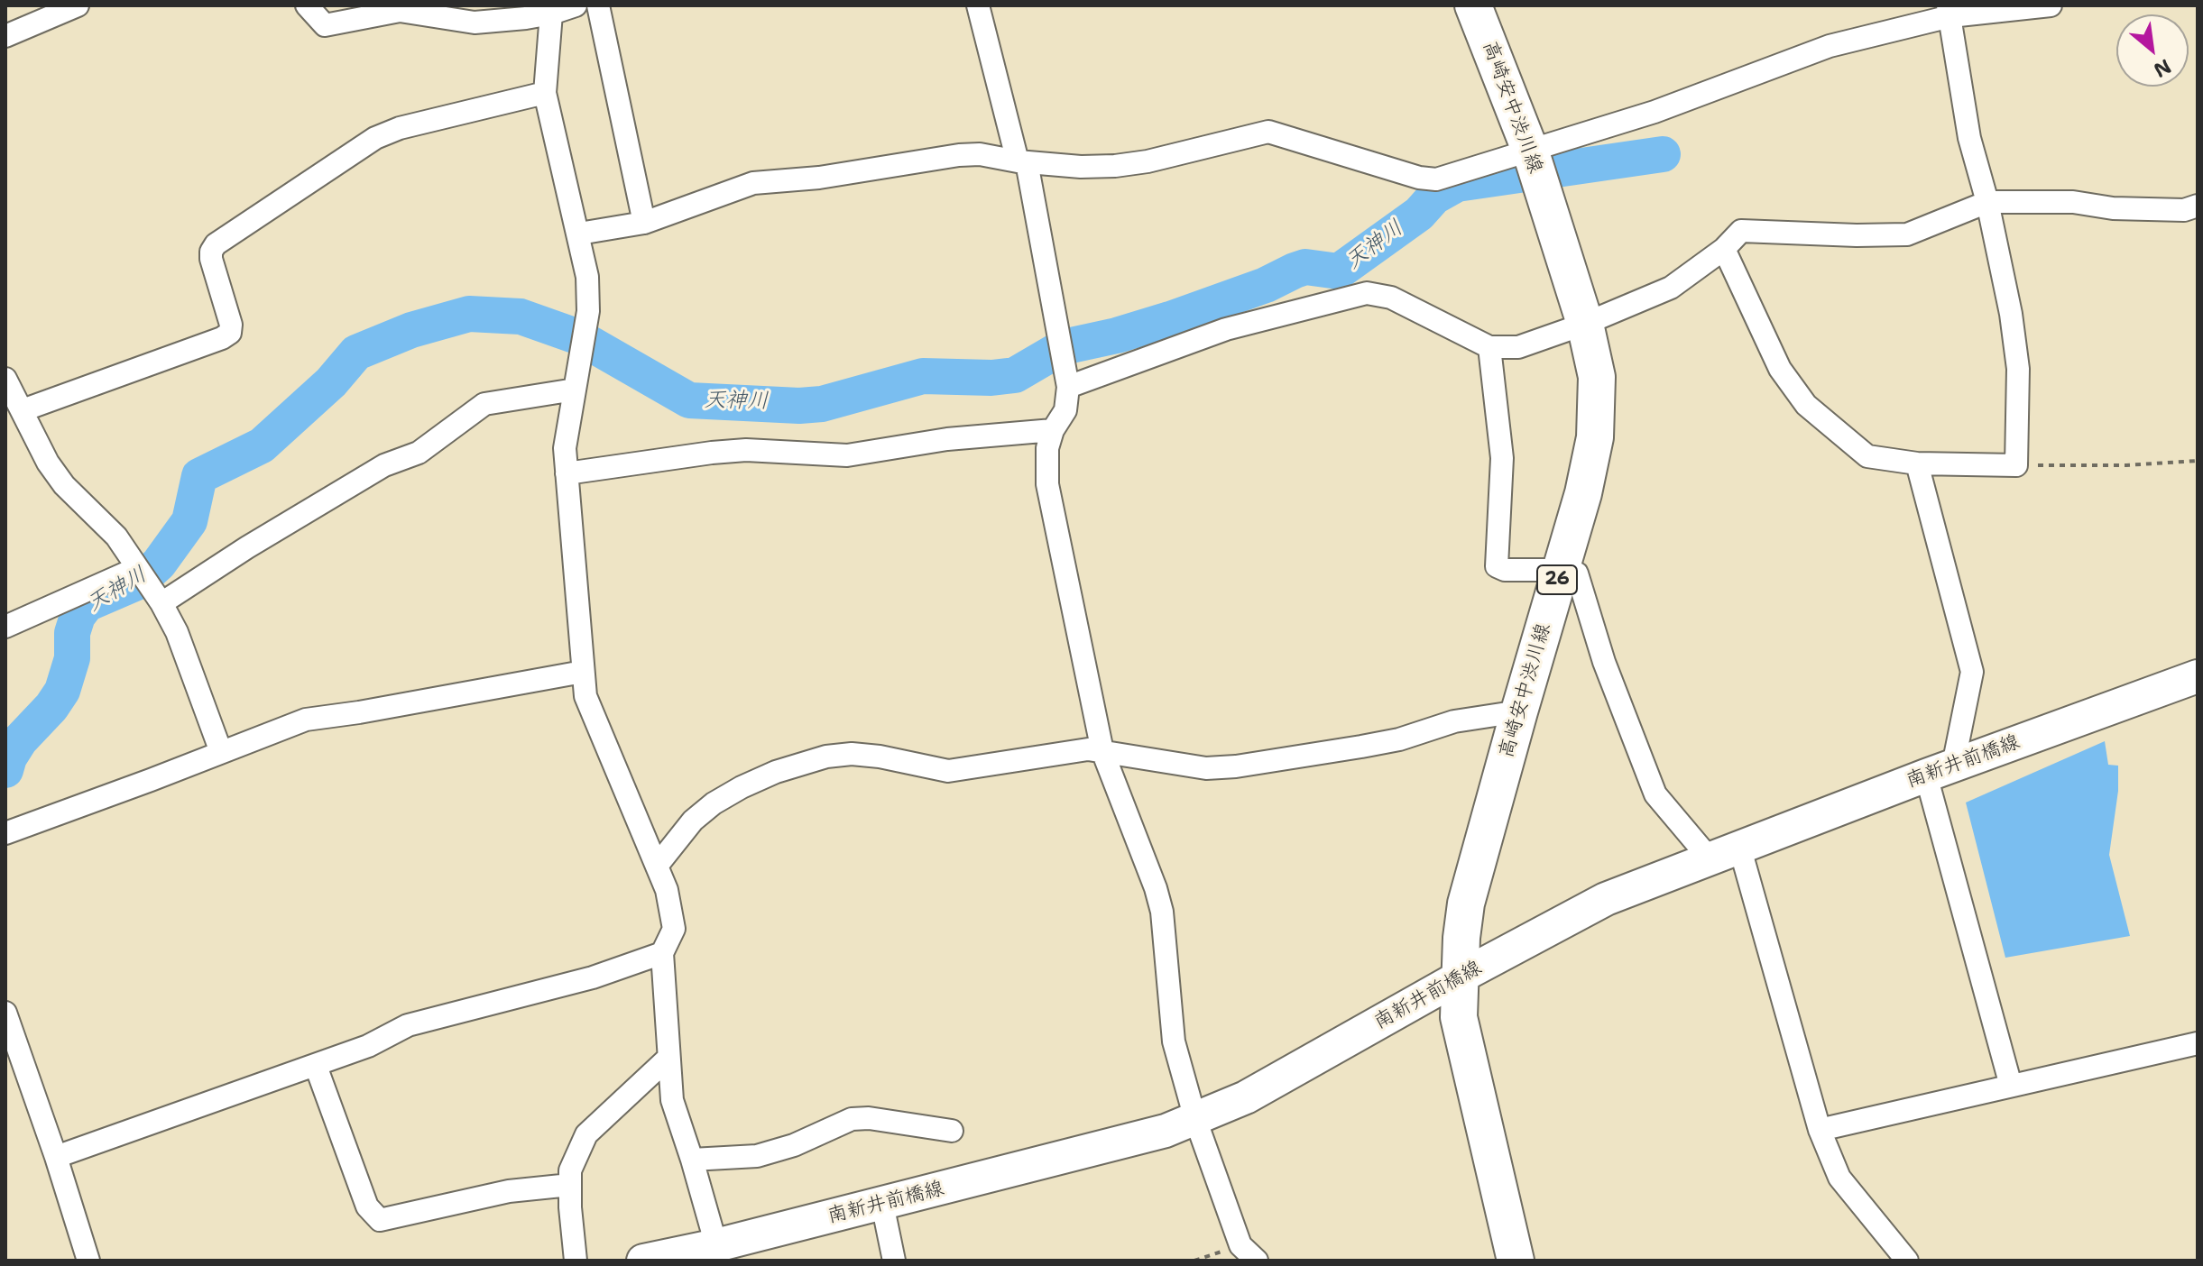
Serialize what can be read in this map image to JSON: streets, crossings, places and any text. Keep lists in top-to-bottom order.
{
  "streets": {
    "main road": ["高崎安中渋川線", "26", "南新井前橋線"]
  },
  "crossings": [
    ["高崎安中渋川線", "南新井前橋線"]
  ],
  "water": ["天神川"],
  "north": "bottom right"
}
